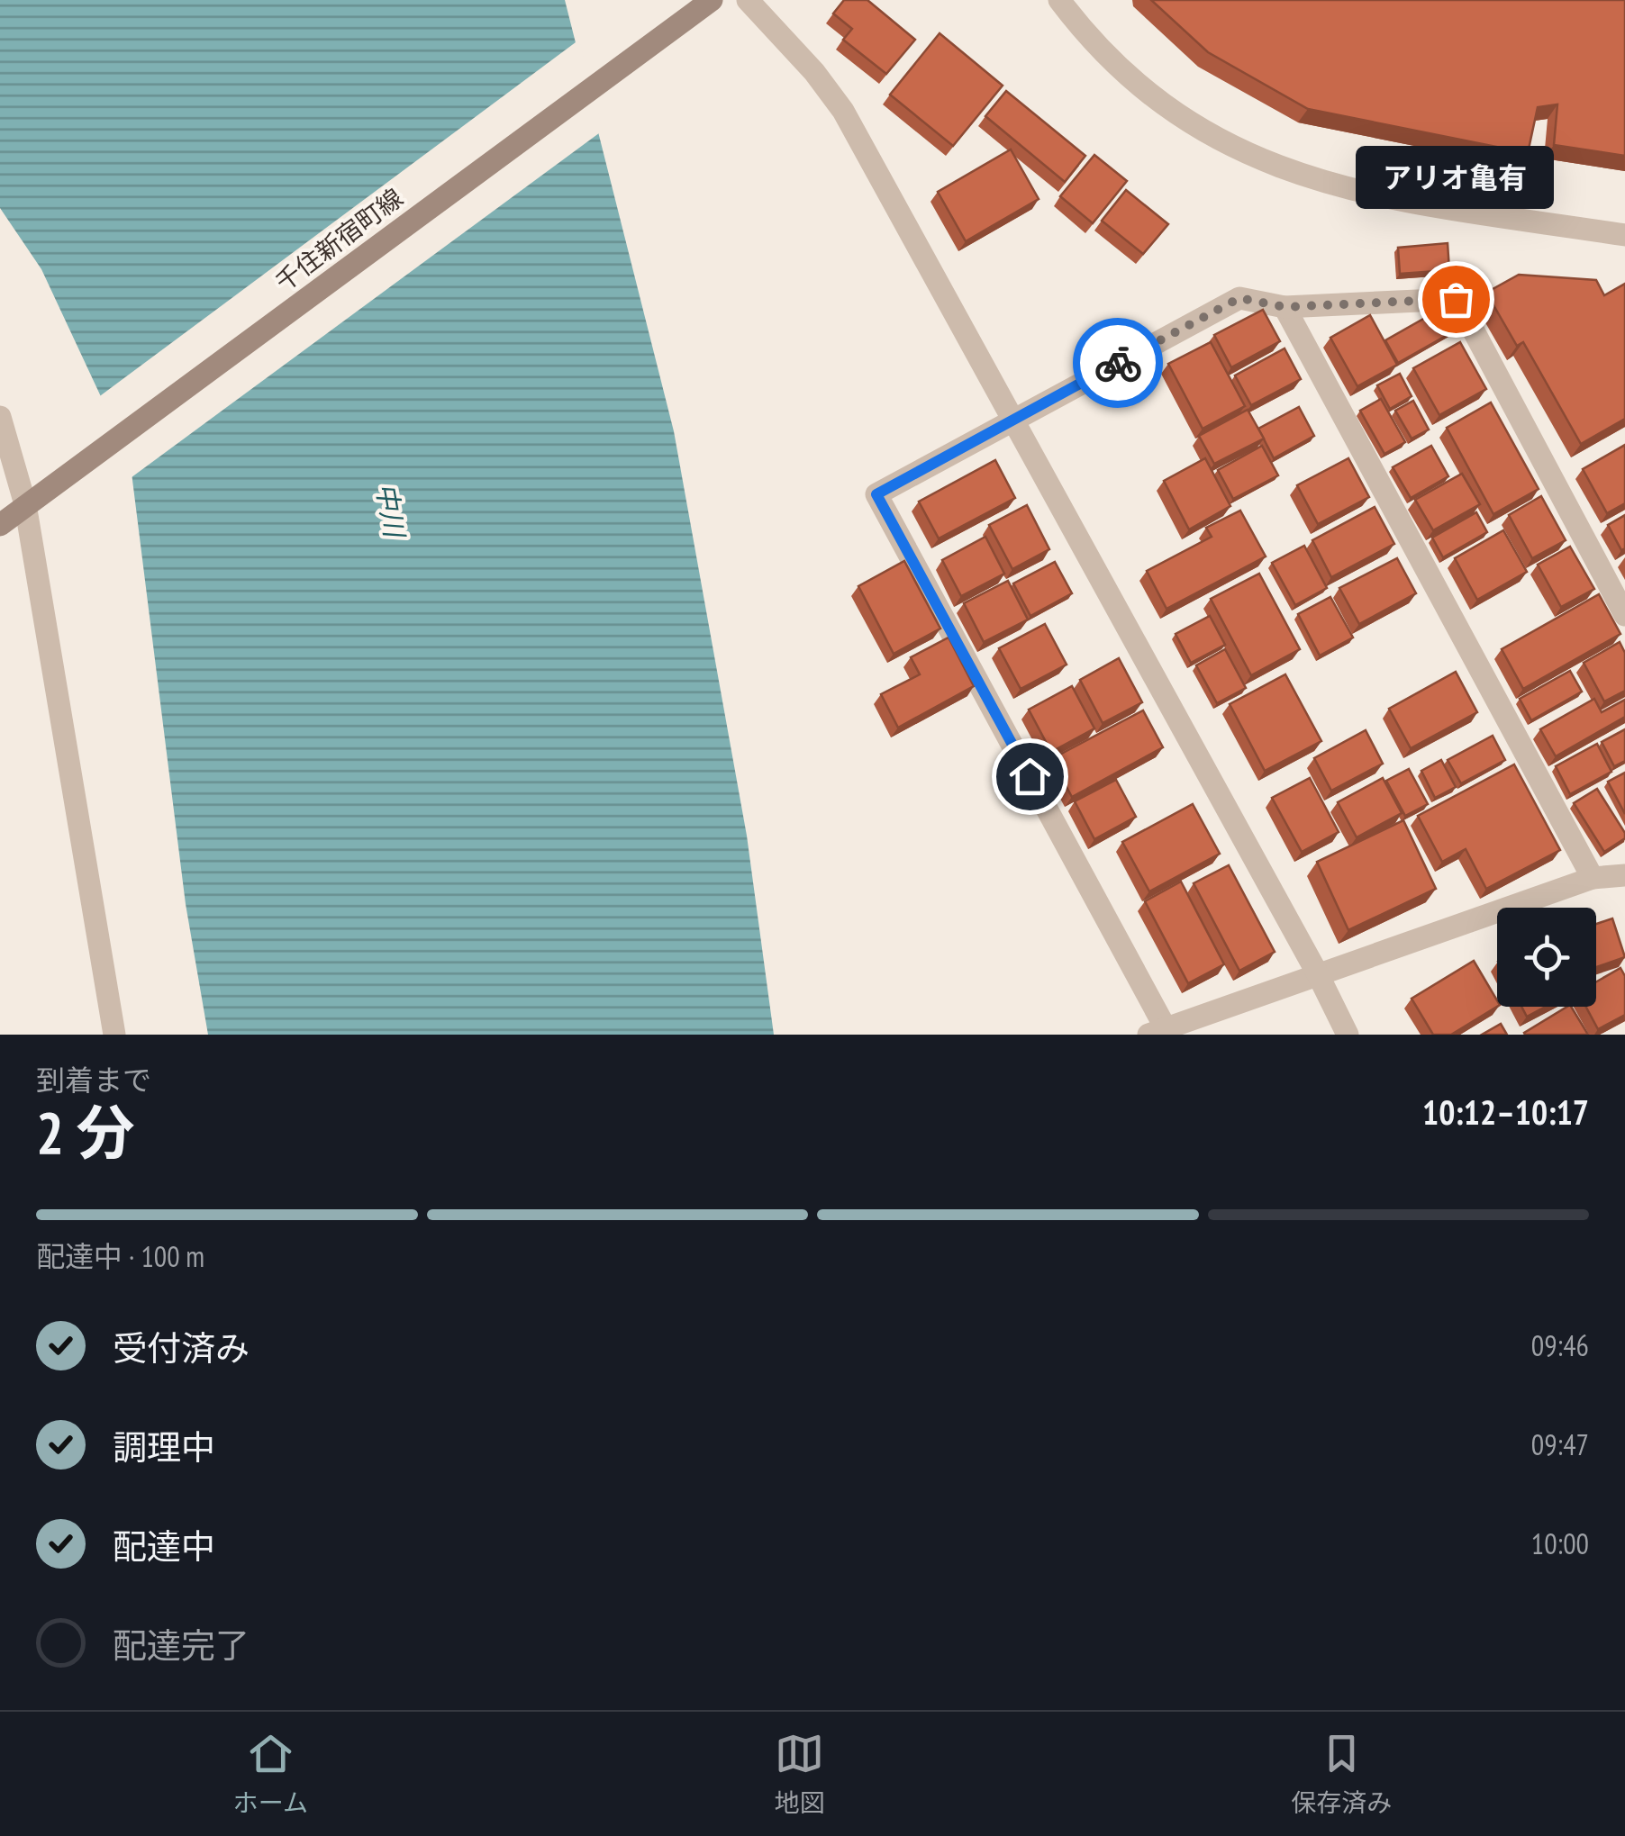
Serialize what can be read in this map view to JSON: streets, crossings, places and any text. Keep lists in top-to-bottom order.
{
  "streets": {
    "main road": ["千住新宿町線"]
  },
  "water": ["中川"],
  "places": ["アリオ亀有"],
  "page": {
    "bubble": "アリオ亀有",
    "heading": ["2 分", "到着まで", "10:12–10:17"],
    "bar": "配達中 · 100 m",
    "list": [
      ["受付済み", "09:46"],
      ["調理中", "09:47"],
      ["配達中", "10:00"],
      "配達完了"
    ],
    "tabs": ["ホーム", "地図", "保存済み"]
  }
}
